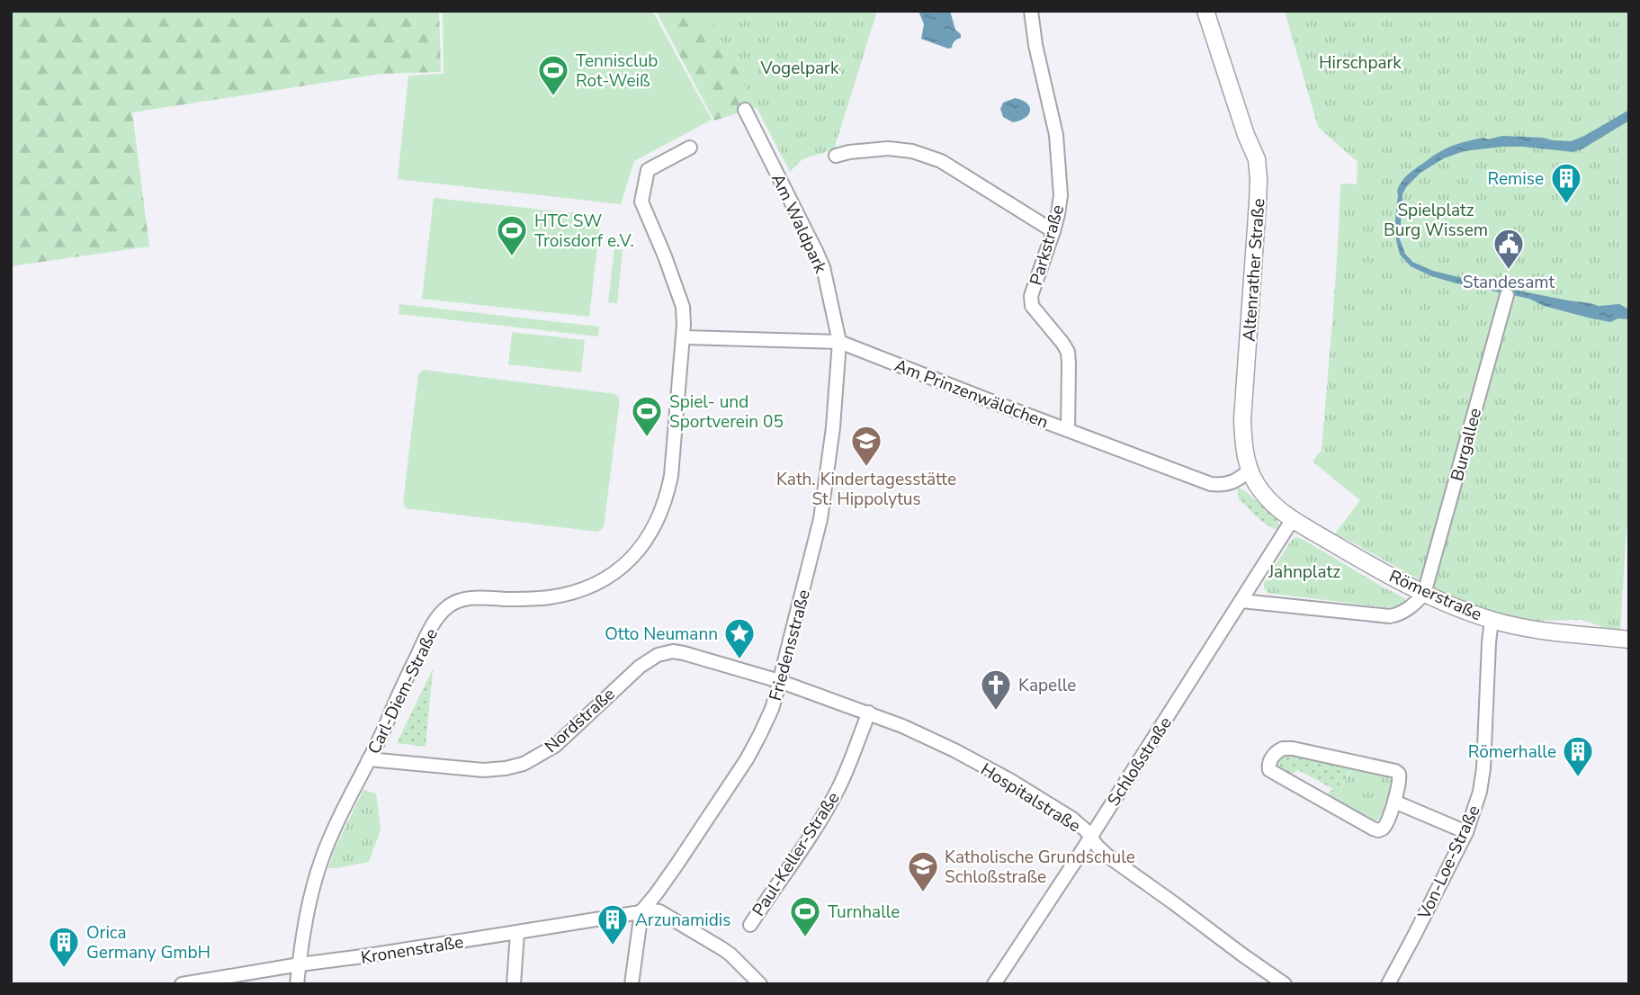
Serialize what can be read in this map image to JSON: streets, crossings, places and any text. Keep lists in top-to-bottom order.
{
  "streets": {
    "street": [
      "Am Waldpark",
      "Parkstraße",
      "Altenrather Straße",
      "Am Prinzenwäldchen",
      "Burgallee",
      "Römerstraße",
      "Friedensstraße",
      "Carl-Diem-Straße",
      "Nordstraße",
      "Schloßstraße",
      "Hospitalstraße",
      "Paul-Keller-Straße",
      "Von-Loe-Straße",
      "Kronenstraße"
    ]
  },
  "crossings": [
    ["Am Waldpark", "Am Prinzenwäldchen"],
    ["Am Waldpark", "Friedensstraße"],
    ["Parkstraße", "Am Prinzenwäldchen"],
    ["Altenrather Straße", "Am Prinzenwäldchen"],
    ["Altenrather Straße", "Römerstraße"],
    ["Am Prinzenwäldchen", "Friedensstraße"],
    ["Am Prinzenwäldchen", "Carl-Diem-Straße"],
    ["Burgallee", "Römerstraße"],
    ["Römerstraße", "Von-Loe-Straße"],
    ["Friedensstraße", "Nordstraße"],
    ["Friedensstraße", "Hospitalstraße"],
    ["Friedensstraße", "Kronenstraße"],
    ["Carl-Diem-Straße", "Nordstraße"],
    ["Carl-Diem-Straße", "Kronenstraße"],
    ["Nordstraße", "Hospitalstraße"],
    ["Schloßstraße", "Hospitalstraße"],
    ["Hospitalstraße", "Paul-Keller-Straße"]
  ],
  "parks": [
    "Hirschpark",
    "Vogelpark",
    "Spielplatz Burg Wissem",
    "Jahnplatz"
  ],
  "places": {
    "sports": [
      "Tennisclub Rot-Weiß",
      "HTC SW Troisdorf e.V.",
      "Spiel- und Sportverein 05",
      "Turnhalle"
    ],
    "building": [
      "Remise",
      "Römerhalle",
      "Arzunamidis",
      "Orica Germany GmbH"
    ],
    "public building": ["Standesamt"],
    "school or university": ["Kath. Kindertagesstätte St. Hippolytus", "Katholische Grundschule Schloßstraße"],
    "place": ["Otto Neumann"],
    "church": ["Kapelle"]
  }
}
